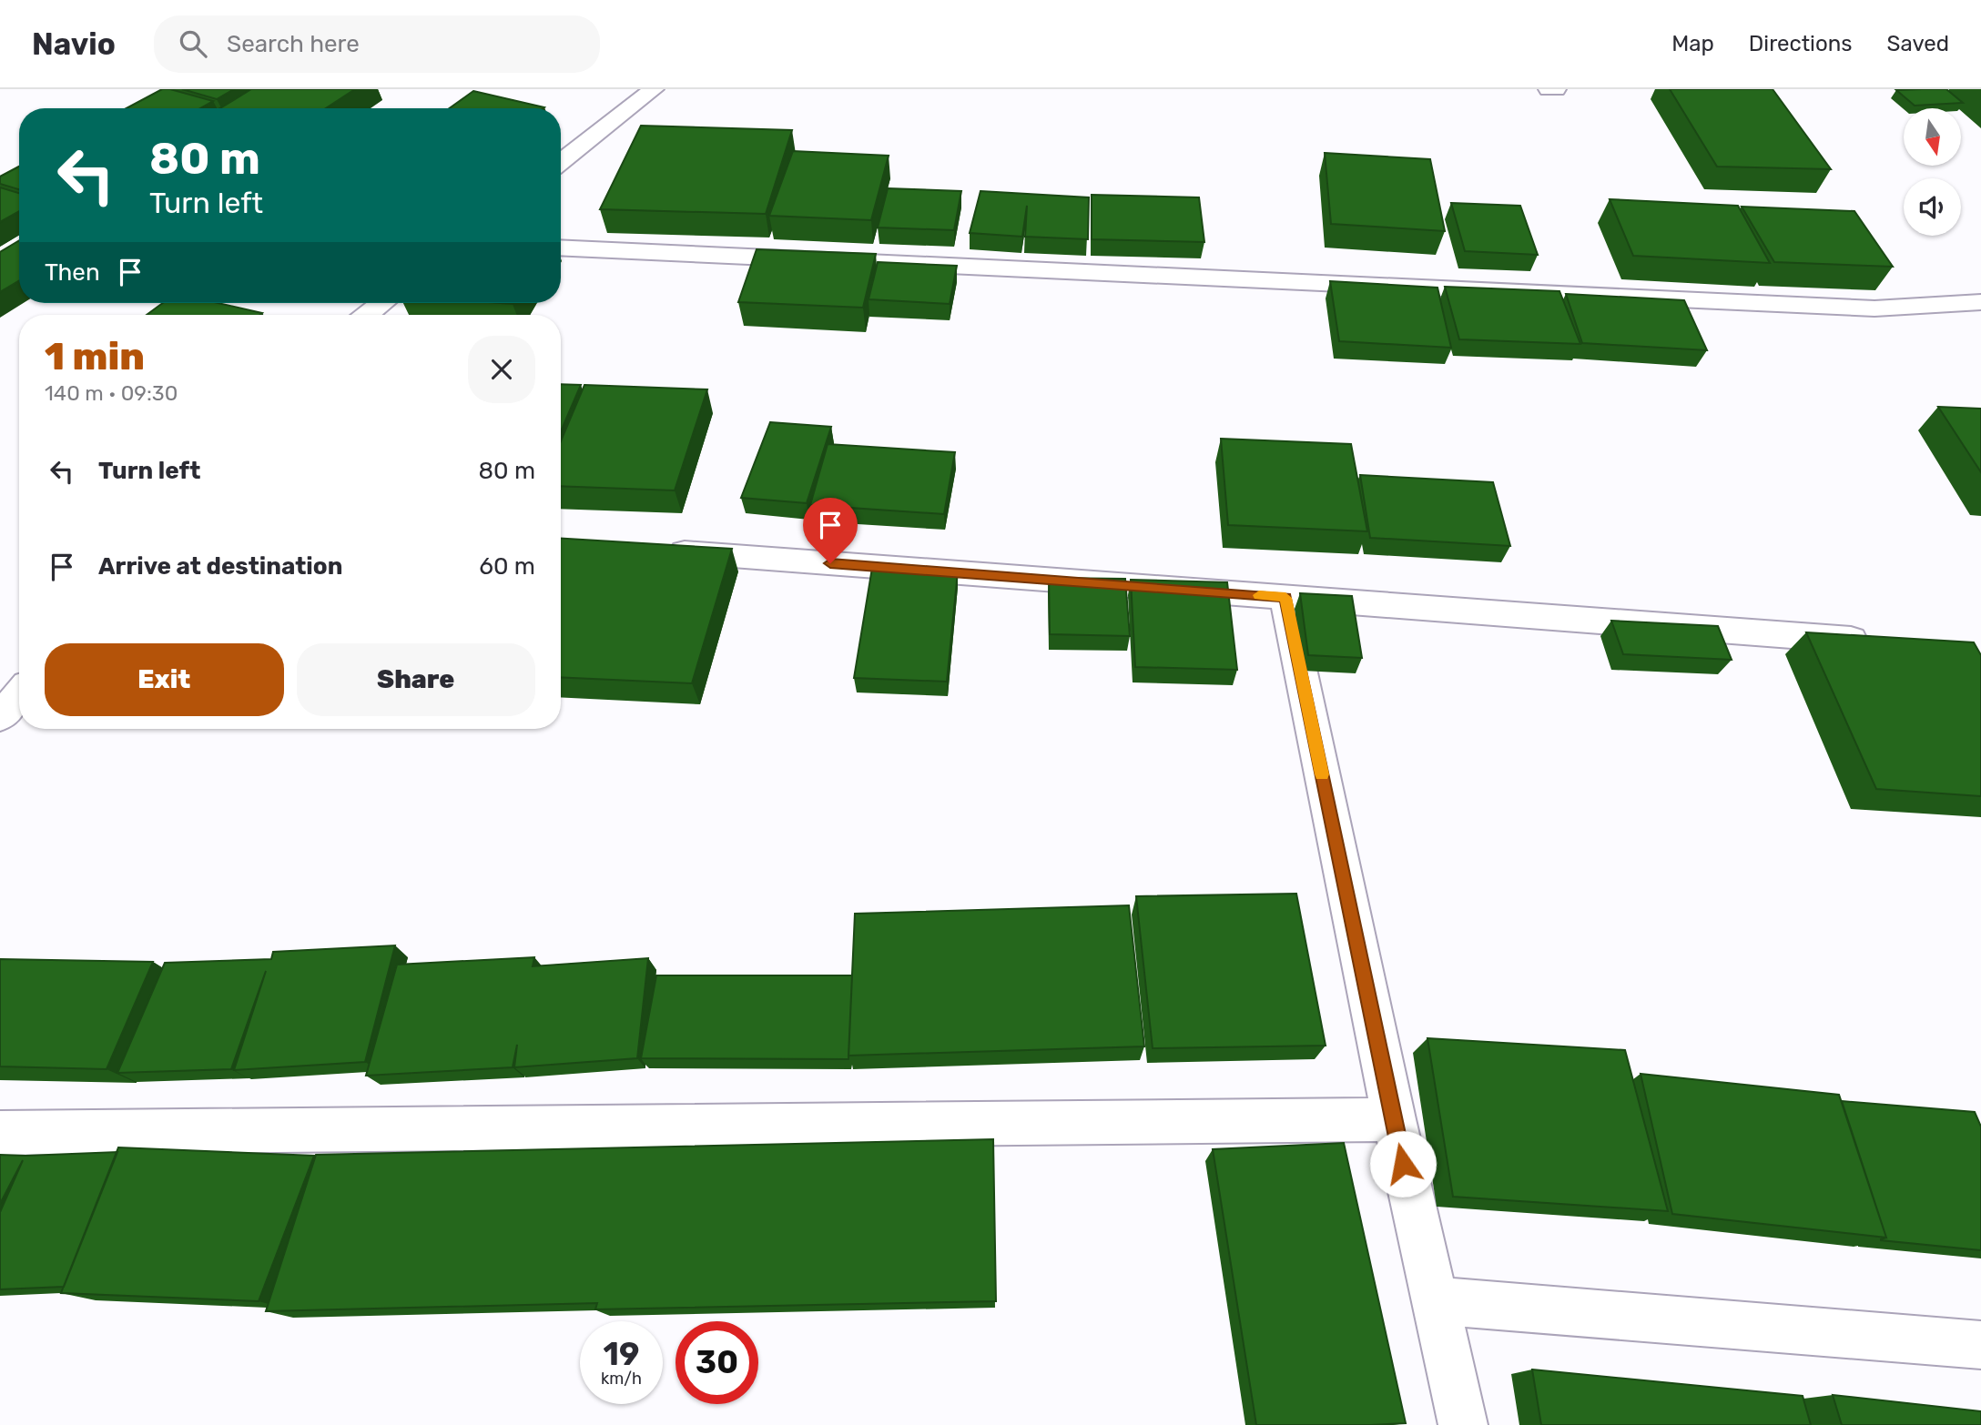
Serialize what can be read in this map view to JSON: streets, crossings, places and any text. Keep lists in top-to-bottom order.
{
  "north": "bottom",
  "page": {
    "header": "Navio",
    "search": "Search here",
    "nav": ["Map", "Directions", "Saved"],
    "turn": ["80 m", "Turn left"],
    "then": "Then",
    "heading": ["1 min", "140 m · 09:30"],
    "list": [
      {
        "name": "Turn left",
        "value": "80 m"
      },
      {
        "name": "Arrive at destination",
        "value": "60 m"
      }
    ],
    "buttons": ["Exit", "Share"],
    "speed": "19 km/h",
    "limit": "30"
  }
}
